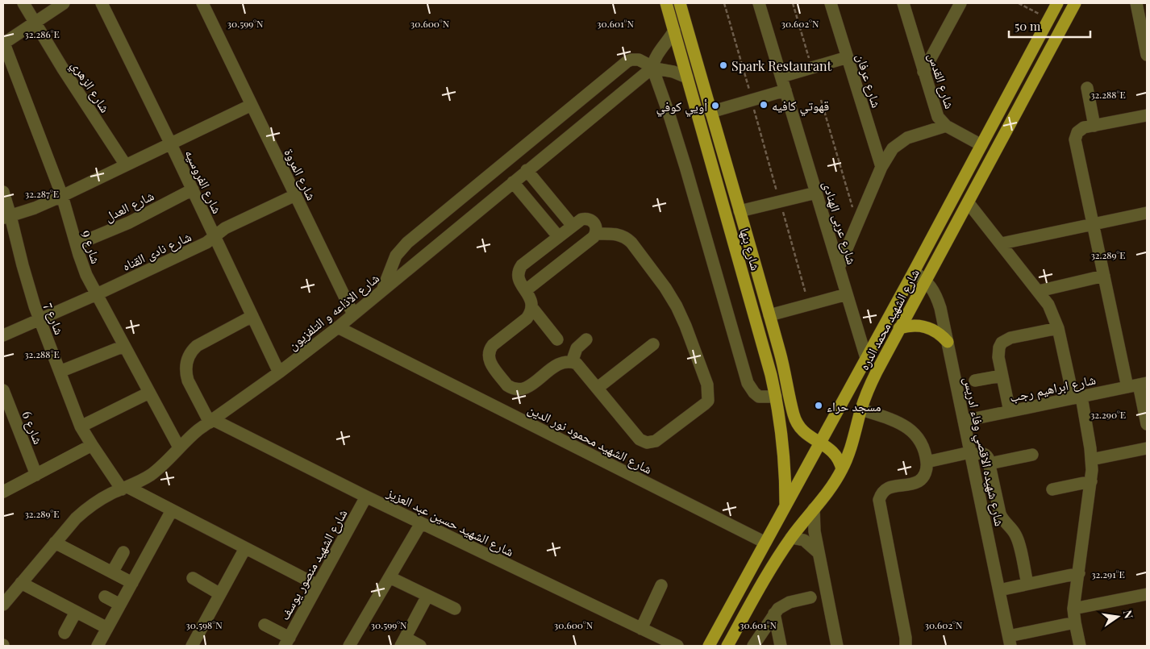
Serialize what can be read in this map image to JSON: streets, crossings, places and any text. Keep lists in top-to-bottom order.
{
  "streets": {
    "main road": ["شارع بنها", "شارع الشهيد محمد الدره"],
    "street": [
      "شارع عرفان",
      "شارع القدس",
      "شارع الزهري",
      "شارع المروة",
      "شارع الفروسيه",
      "شارع العدل",
      "شارع عربى الهنادى",
      "شارع 9",
      "شارع نادى القناه",
      "شارع الاذاعه و التلفزيون",
      "شارع 7",
      "شارع ابراهيم رجب",
      "شارع 6",
      "شارع الشهيد محمود نور الدين",
      "شارع شهيده الاقصي وفاء ادريس",
      "شارع الشهيد حسين عبد العزيز",
      "شارع الشهيد منصور يوسف"
    ]
  },
  "crossings": [
    ["شارع القدس", "شارع الشهيد محمد الدره"],
    ["شارع المروة", "شارع نادى القناه"],
    ["شارع المروة", "شارع الاذاعه و التلفزيون"],
    ["شارع الفروسيه", "شارع العدل"],
    ["شارع الفروسيه", "شارع نادى القناه"],
    ["شارع الفروسيه", "شارع الاذاعه و التلفزيون"],
    ["شارع العدل", "شارع 9"],
    ["شارع عربى الهنادى", "شارع الشهيد محمد الدره"],
    ["شارع 9", "شارع نادى القناه"],
    ["شارع 9", "شارع الاذاعه و التلفزيون"],
    ["شارع بنها", "شارع الاذاعه و التلفزيون"],
    ["شارع بنها", "شارع الشهيد محمد الدره"],
    ["شارع نادى القناه", "شارع 7"],
    ["شارع الاذاعه و التلفزيون", "شارع 7"],
    ["شارع الاذاعه و التلفزيون", "شارع الشهيد محمود نور الدين"],
    ["شارع الاذاعه و التلفزيون", "شارع الشهيد حسين عبد العزيز"],
    ["شارع الشهيد محمد الدره", "شارع الشهيد محمود نور الدين"],
    ["شارع الشهيد محمد الدره", "شارع شهيده الاقصي وفاء ادريس"],
    ["شارع ابراهيم رجب", "شارع شهيده الاقصي وفاء ادريس"],
    ["شارع الشهيد حسين عبد العزيز", "شارع الشهيد منصور يوسف"]
  ],
  "places": [
    "Spark Restaurant",
    "قهوتي كافيه",
    "أويي كوفي",
    "مسجد حراء"
  ],
  "scale_bar": "50 m",
  "north": "right",
  "coordinates": [
    "30.599°N",
    "30.600°N",
    "30.601°N",
    "30.602°N",
    "32.286°E",
    "32.288°E",
    "32.287°E",
    "32.289°E",
    "32.290°E",
    "32.291°E",
    "30.598°N"
  ]
}
